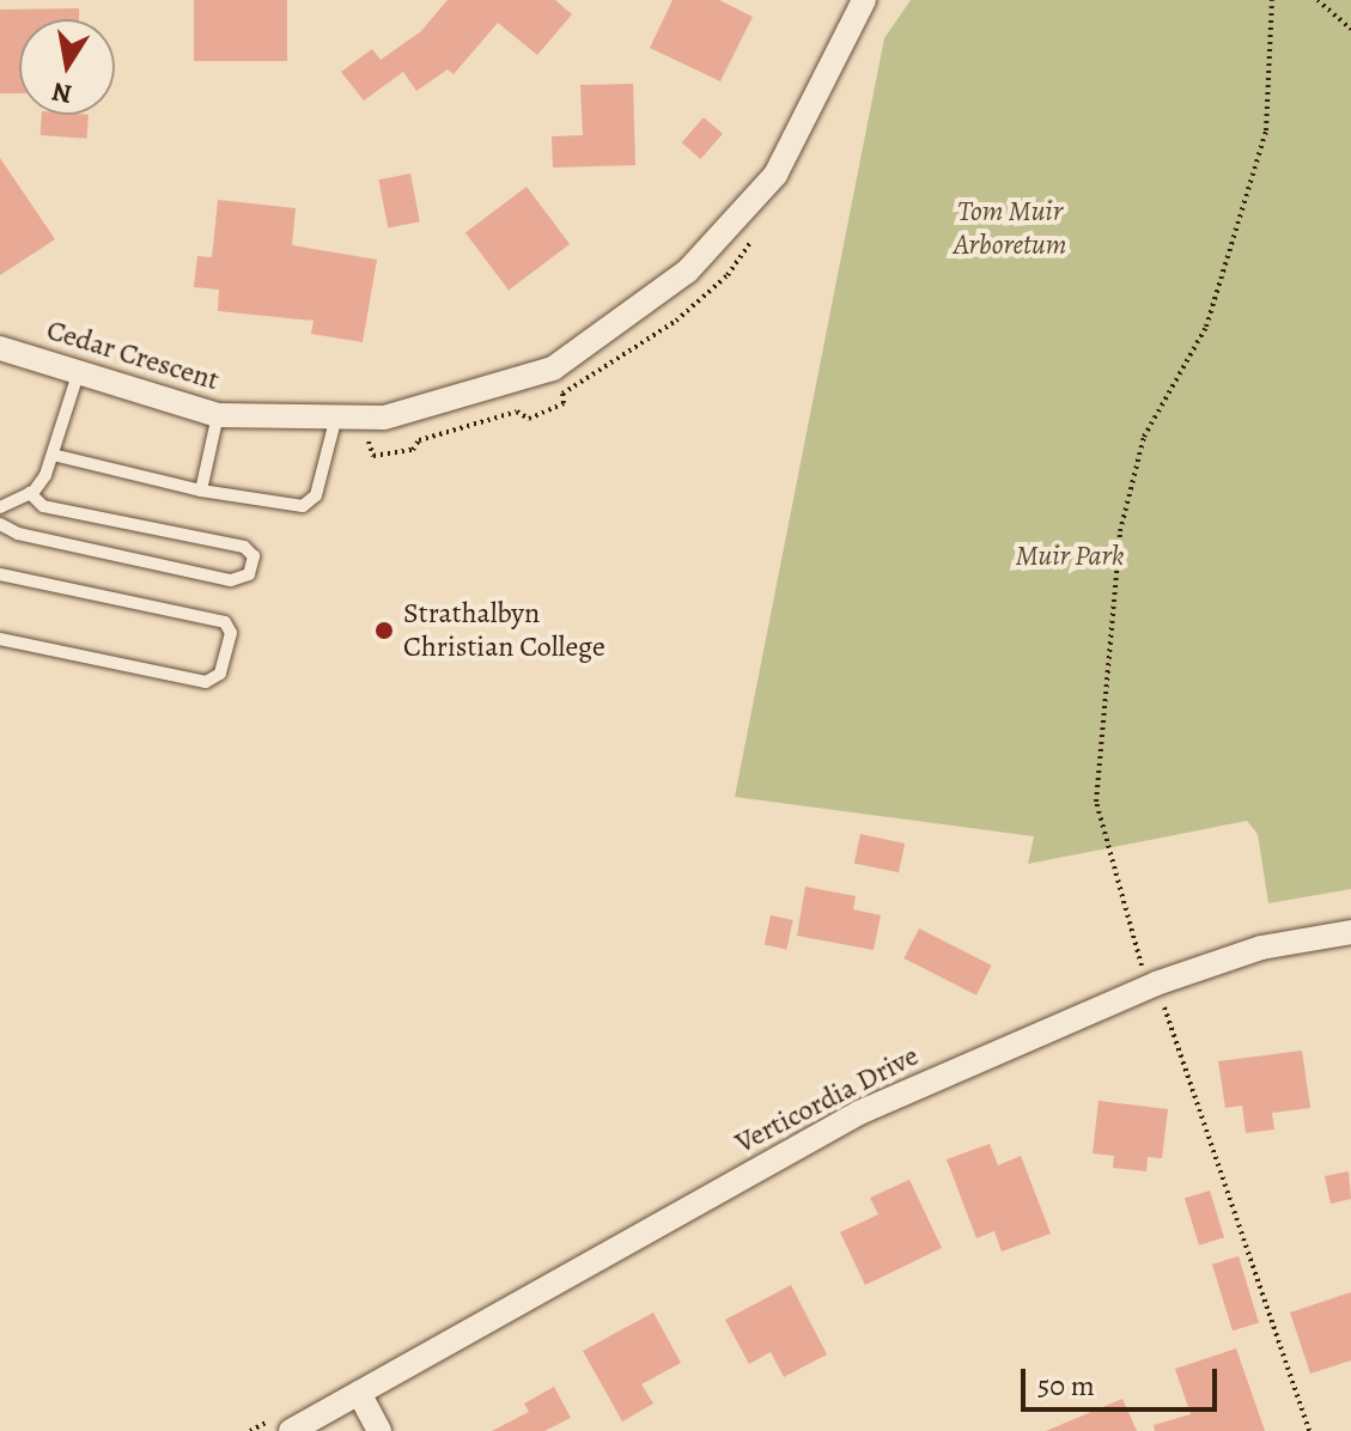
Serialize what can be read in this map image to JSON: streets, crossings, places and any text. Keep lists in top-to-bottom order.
{
  "streets": {
    "street": ["Cedar Crescent", "Verticordia Drive"]
  },
  "parks": ["Tom Muir Arboretum", "Muir Park"],
  "places": ["Strathalbyn Christian College"],
  "scale_bar": "50 m",
  "north": "bottom"
}
